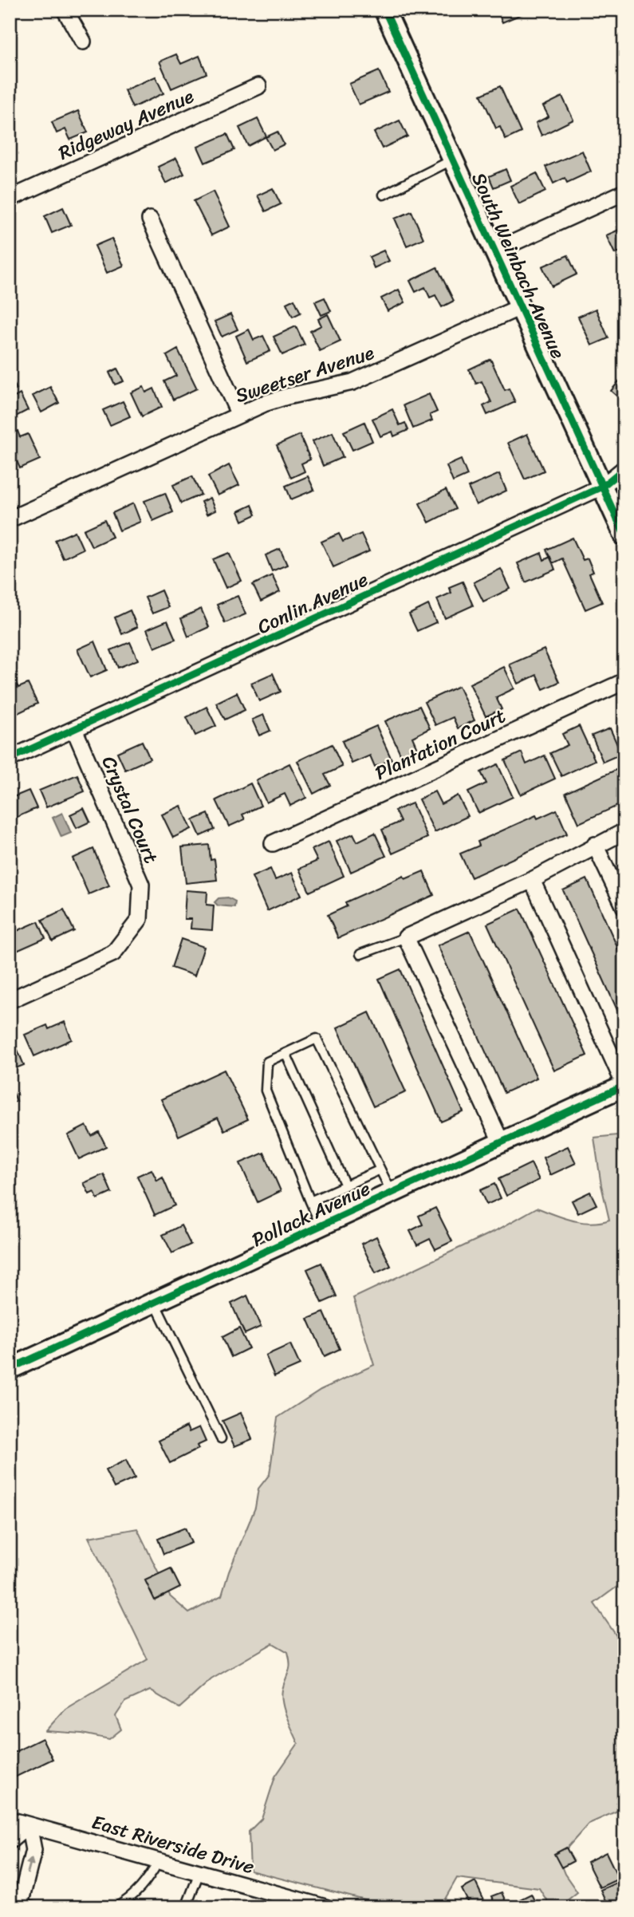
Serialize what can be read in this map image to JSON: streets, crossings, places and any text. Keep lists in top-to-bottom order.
{
  "streets": {
    "street": [
      "Ridgeway Avenue",
      "South Weinbach Avenue",
      "Sweetser Avenue",
      "Conlin Avenue",
      "Plantation Court",
      "Crystal Court",
      "Pollack Avenue",
      "East Riverside Drive"
    ]
  },
  "crossings": [
    ["South Weinbach Avenue", "Sweetser Avenue"],
    ["South Weinbach Avenue", "Conlin Avenue"],
    ["Conlin Avenue", "Crystal Court"]
  ]
}
